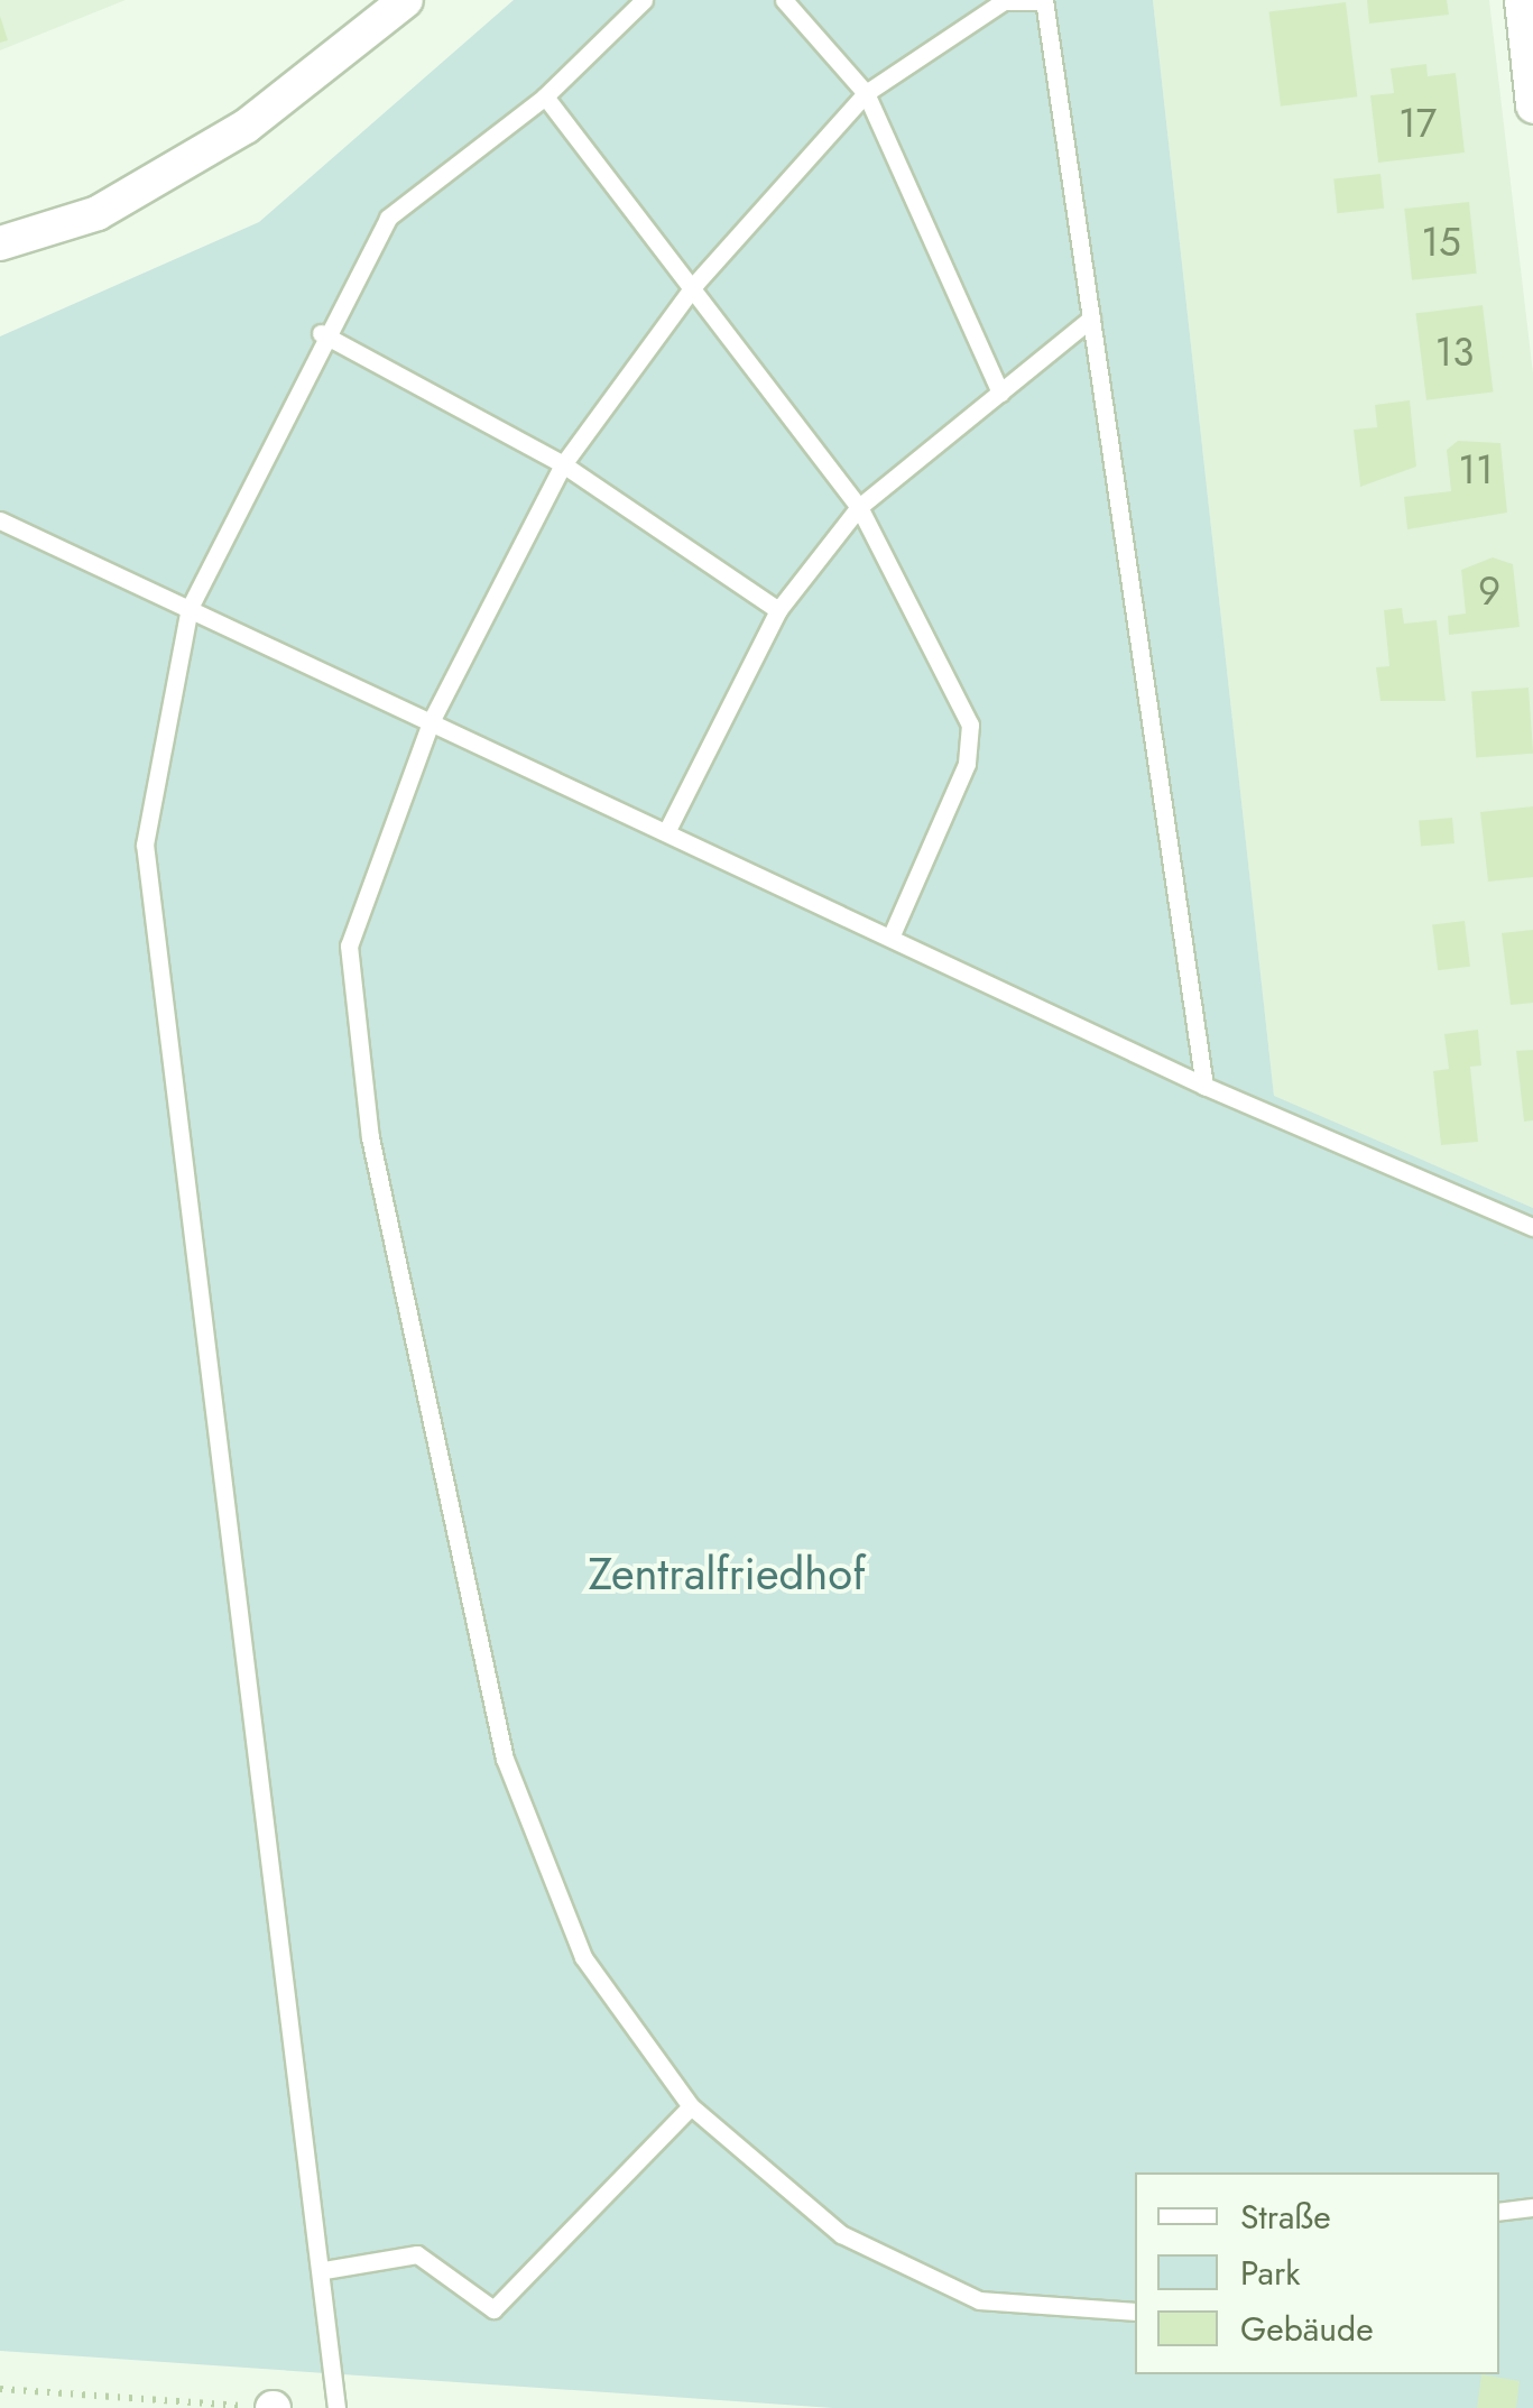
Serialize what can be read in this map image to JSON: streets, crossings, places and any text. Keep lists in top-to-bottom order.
{
  "parks": ["Zentralfriedhof"],
  "house_numbers": [
    "17",
    "15",
    "13",
    "11",
    "9"
  ],
  "legend": ["Straße", "Park", "Gebäude"]
}
